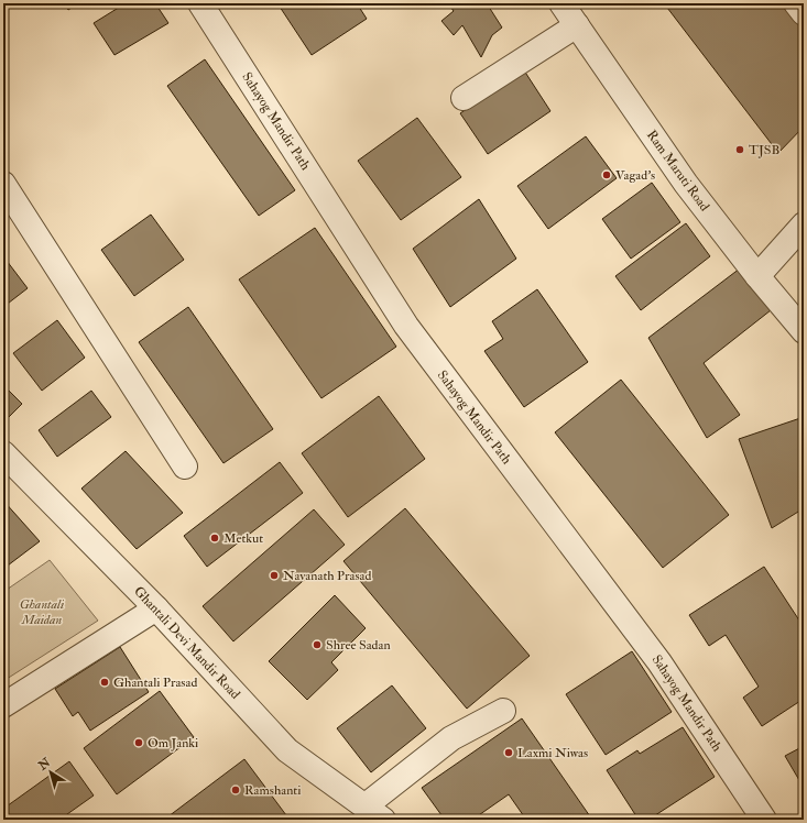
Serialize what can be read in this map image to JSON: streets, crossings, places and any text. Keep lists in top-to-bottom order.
{
  "streets": {
    "street": ["Sahayog Mandir Path", "Ram Maruti Road", "Ghantali Devi Mandir Road"]
  },
  "parks": ["Ghantali Maidan"],
  "places": [
    "TJSB",
    "Vagad's",
    "Metkut",
    "Navanath Prasad",
    "Shree Sadan",
    "Ghantali Prasad",
    "Om Janki",
    "Laxmi Niwas",
    "Ramshanti"
  ],
  "north": "top left"
}
